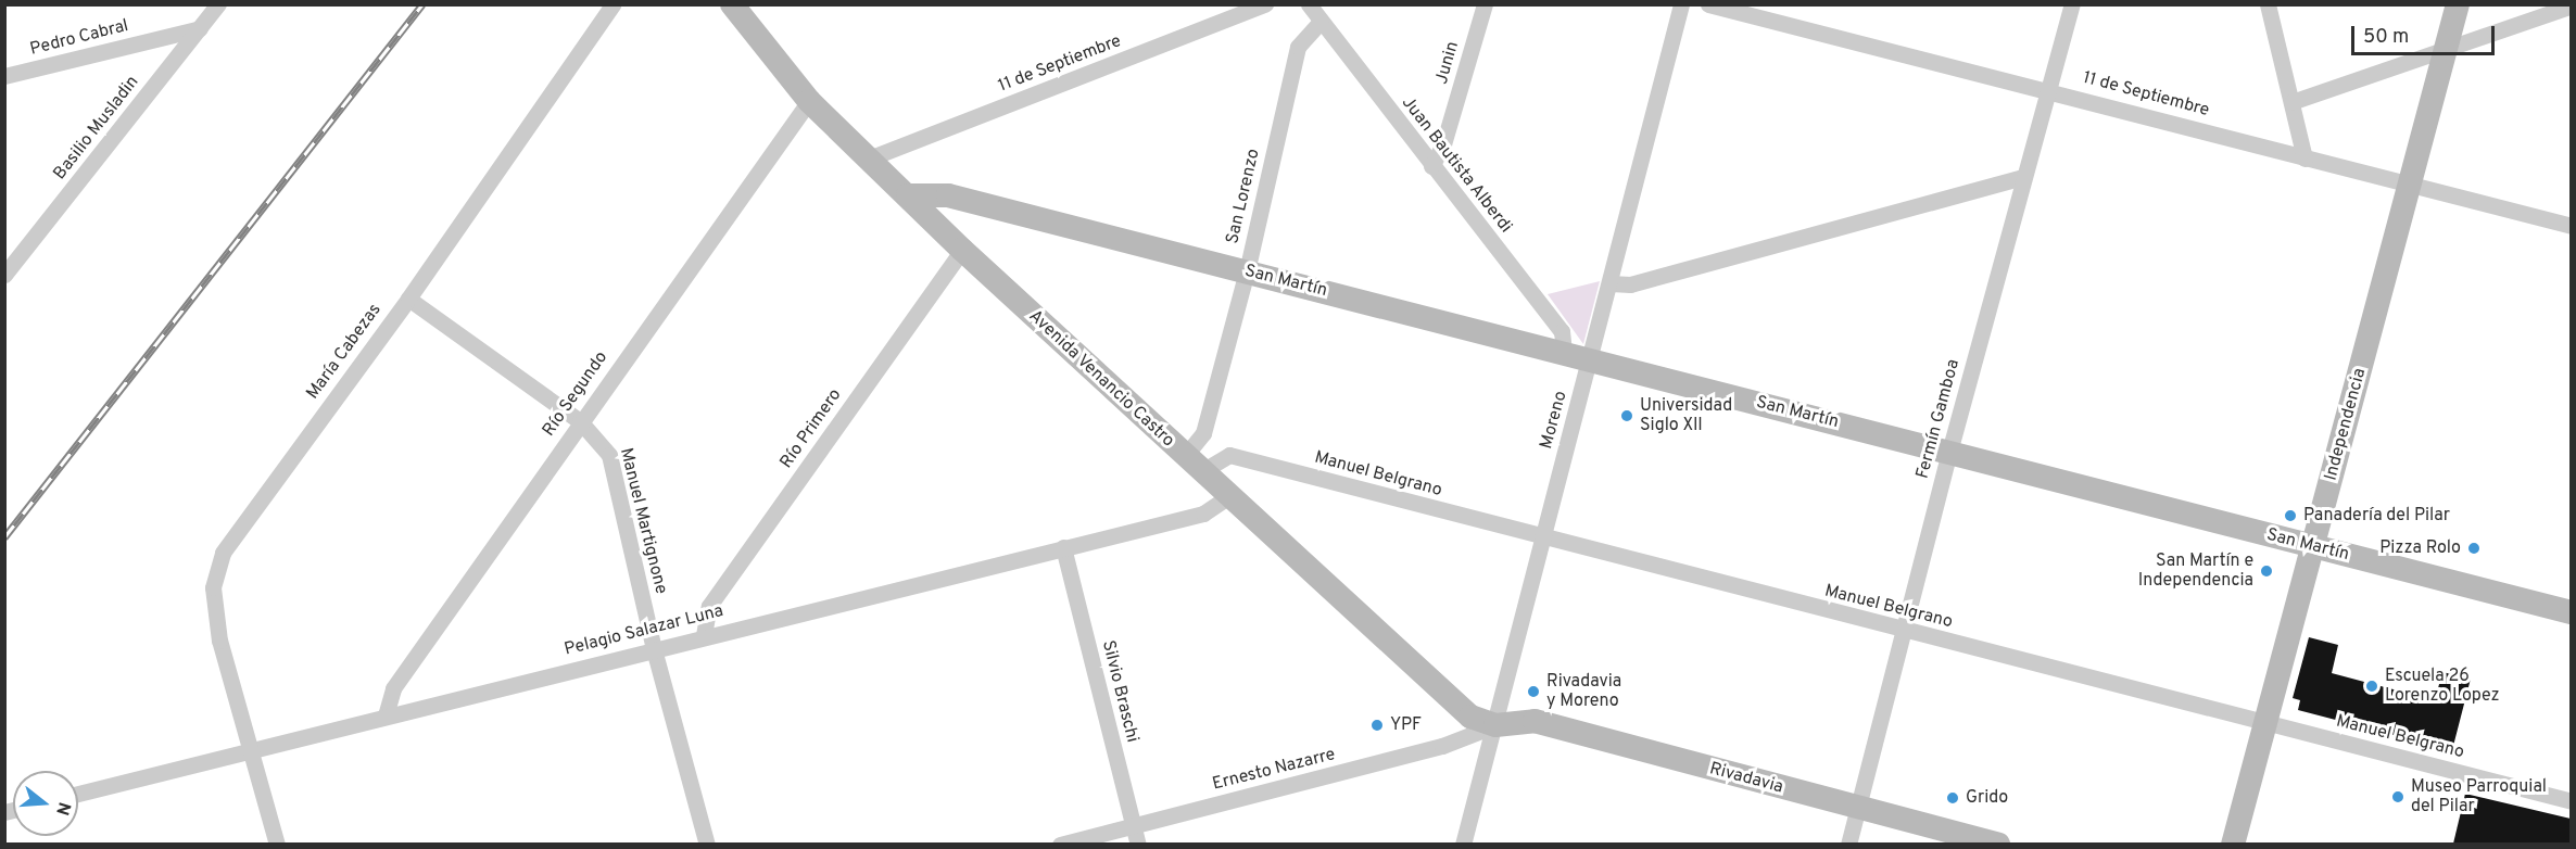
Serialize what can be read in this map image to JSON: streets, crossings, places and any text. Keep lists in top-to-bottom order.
{
  "streets": {
    "street": [
      "Pedro Cabral",
      "Junin",
      "11 de Septiembre",
      "Basilio Musladin",
      "Juan Bautista Alberdi",
      "San Lorenzo",
      "San Martín",
      "María Cabezas",
      "Avenida Venancio Castro",
      "Río Segundo",
      "Fermín Gamboa",
      "Moreno",
      "Independencia",
      "Río Primero",
      "Manuel Belgrano",
      "Manuel Martignone",
      "Pelagio Salazar Luna",
      "Silvio Braschi",
      "Ernesto Nazarre",
      "Rivadavia"
    ]
  },
  "crossings": [
    ["Pedro Cabral", "Basilio Musladin"],
    ["Junin", "Juan Bautista Alberdi"],
    ["11 de Septiembre", "Avenida Venancio Castro"],
    ["11 de Septiembre", "Fermín Gamboa"],
    ["11 de Septiembre", "Independencia"],
    ["Juan Bautista Alberdi", "San Lorenzo"],
    ["Juan Bautista Alberdi", "San Martín"],
    ["San Lorenzo", "San Martín"],
    ["San Lorenzo", "Avenida Venancio Castro"],
    ["San Lorenzo", "Manuel Belgrano"],
    ["San Martín", "Avenida Venancio Castro"],
    ["San Martín", "Fermín Gamboa"],
    ["San Martín", "Moreno"],
    ["San Martín", "Independencia"],
    ["María Cabezas", "Manuel Martignone"],
    ["María Cabezas", "Pelagio Salazar Luna"],
    ["Avenida Venancio Castro", "Río Segundo"],
    ["Avenida Venancio Castro", "Moreno"],
    ["Avenida Venancio Castro", "Río Primero"],
    ["Avenida Venancio Castro", "Manuel Belgrano"],
    ["Avenida Venancio Castro", "Pelagio Salazar Luna"],
    ["Avenida Venancio Castro", "Ernesto Nazarre"],
    ["Avenida Venancio Castro", "Rivadavia"],
    ["Río Segundo", "Manuel Martignone"],
    ["Río Segundo", "Pelagio Salazar Luna"],
    ["Fermín Gamboa", "Manuel Belgrano"],
    ["Fermín Gamboa", "Rivadavia"],
    ["Moreno", "Manuel Belgrano"],
    ["Moreno", "Ernesto Nazarre"],
    ["Moreno", "Rivadavia"],
    ["Independencia", "Manuel Belgrano"],
    ["Río Primero", "Pelagio Salazar Luna"],
    ["Manuel Martignone", "Pelagio Salazar Luna"],
    ["Pelagio Salazar Luna", "Silvio Braschi"],
    ["Silvio Braschi", "Ernesto Nazarre"],
    ["Ernesto Nazarre", "Rivadavia"]
  ],
  "places": [
    "Universidad Siglo XII",
    "Panadería del Pilar",
    "Pizza Rolo",
    "San Martín e Independencia",
    "Escuela 26 Lorenzo Lopez",
    "Rivadavia y Moreno",
    "YPF",
    "Museo Parroquial del Pilar",
    "Grido"
  ],
  "scale_bar": "50 m",
  "north": "right"
}
